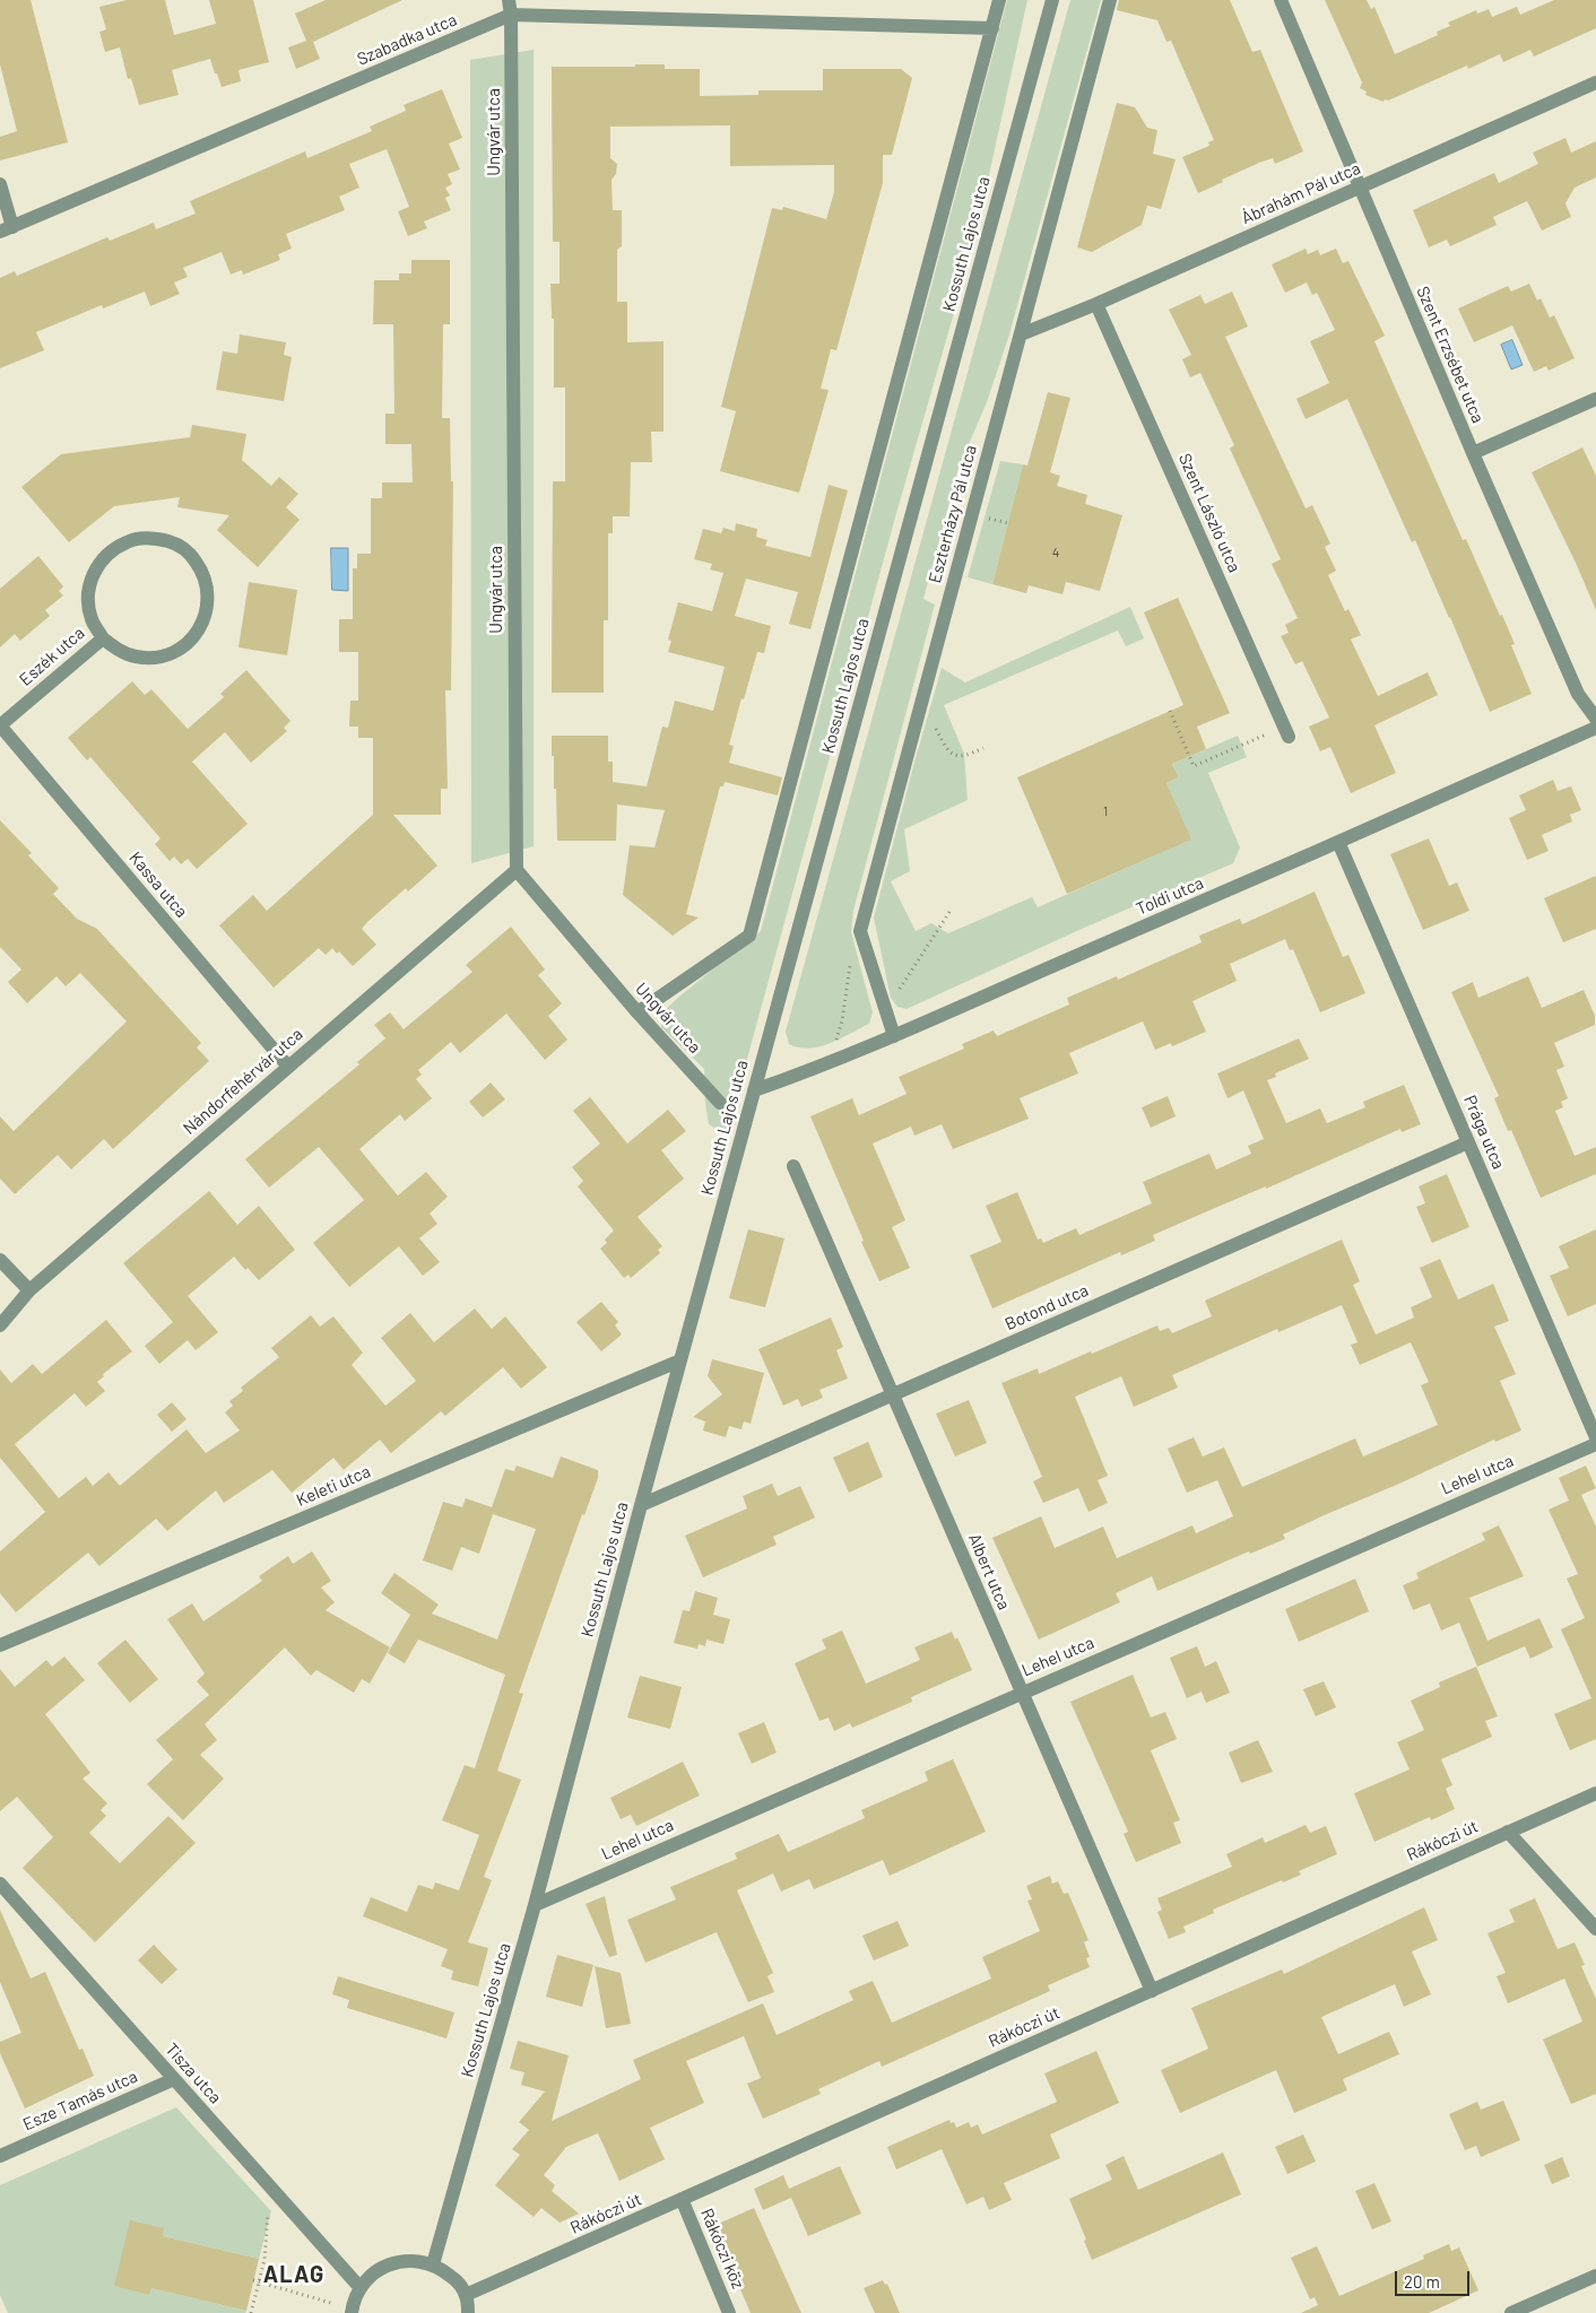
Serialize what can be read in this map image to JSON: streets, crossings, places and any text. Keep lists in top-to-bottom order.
{
  "streets": {
    "street": [
      "Szabadka utca",
      "Ungvár utca",
      "Ábrahám Pál utca",
      "Kossuth Lajos utca",
      "Szent Erzsébet utca",
      "Szent László utca",
      "Eszterházy Pál utca",
      "Eszék utca",
      "Kassa utca",
      "Toldi utca",
      "Nándorfehérvár utca",
      "Prága utca",
      "Botond utca",
      "Lehel utca",
      "Keleti utca",
      "Albert utca",
      "Rákóczi út",
      "Tisza utca",
      "Esze Tamás utca",
      "Rákóczi köz"
    ]
  },
  "crossings": [
    ["Szabadka utca", "Ungvár utca"],
    ["Szabadka utca", "Kossuth Lajos utca"],
    ["Ungvár utca", "Kossuth Lajos utca"],
    ["Ungvár utca", "Nándorfehérvár utca"],
    ["Ábrahám Pál utca", "Szent Erzsébet utca"],
    ["Ábrahám Pál utca", "Szent László utca"],
    ["Ábrahám Pál utca", "Eszterházy Pál utca"],
    ["Kossuth Lajos utca", "Toldi utca"],
    ["Kossuth Lajos utca", "Botond utca"],
    ["Kossuth Lajos utca", "Lehel utca"],
    ["Kossuth Lajos utca", "Keleti utca"],
    ["Eszék utca", "Kassa utca"],
    ["Kassa utca", "Nándorfehérvár utca"],
    ["Toldi utca", "Prága utca"],
    ["Prága utca", "Botond utca"],
    ["Botond utca", "Albert utca"],
    ["Lehel utca", "Albert utca"],
    ["Albert utca", "Rákóczi út"],
    ["Rákóczi út", "Rákóczi köz"],
    ["Tisza utca", "Esze Tamás utca"]
  ],
  "districts": ["ALAG"],
  "house_numbers": ["4", "1"],
  "scale_bar": "20 m"
}
